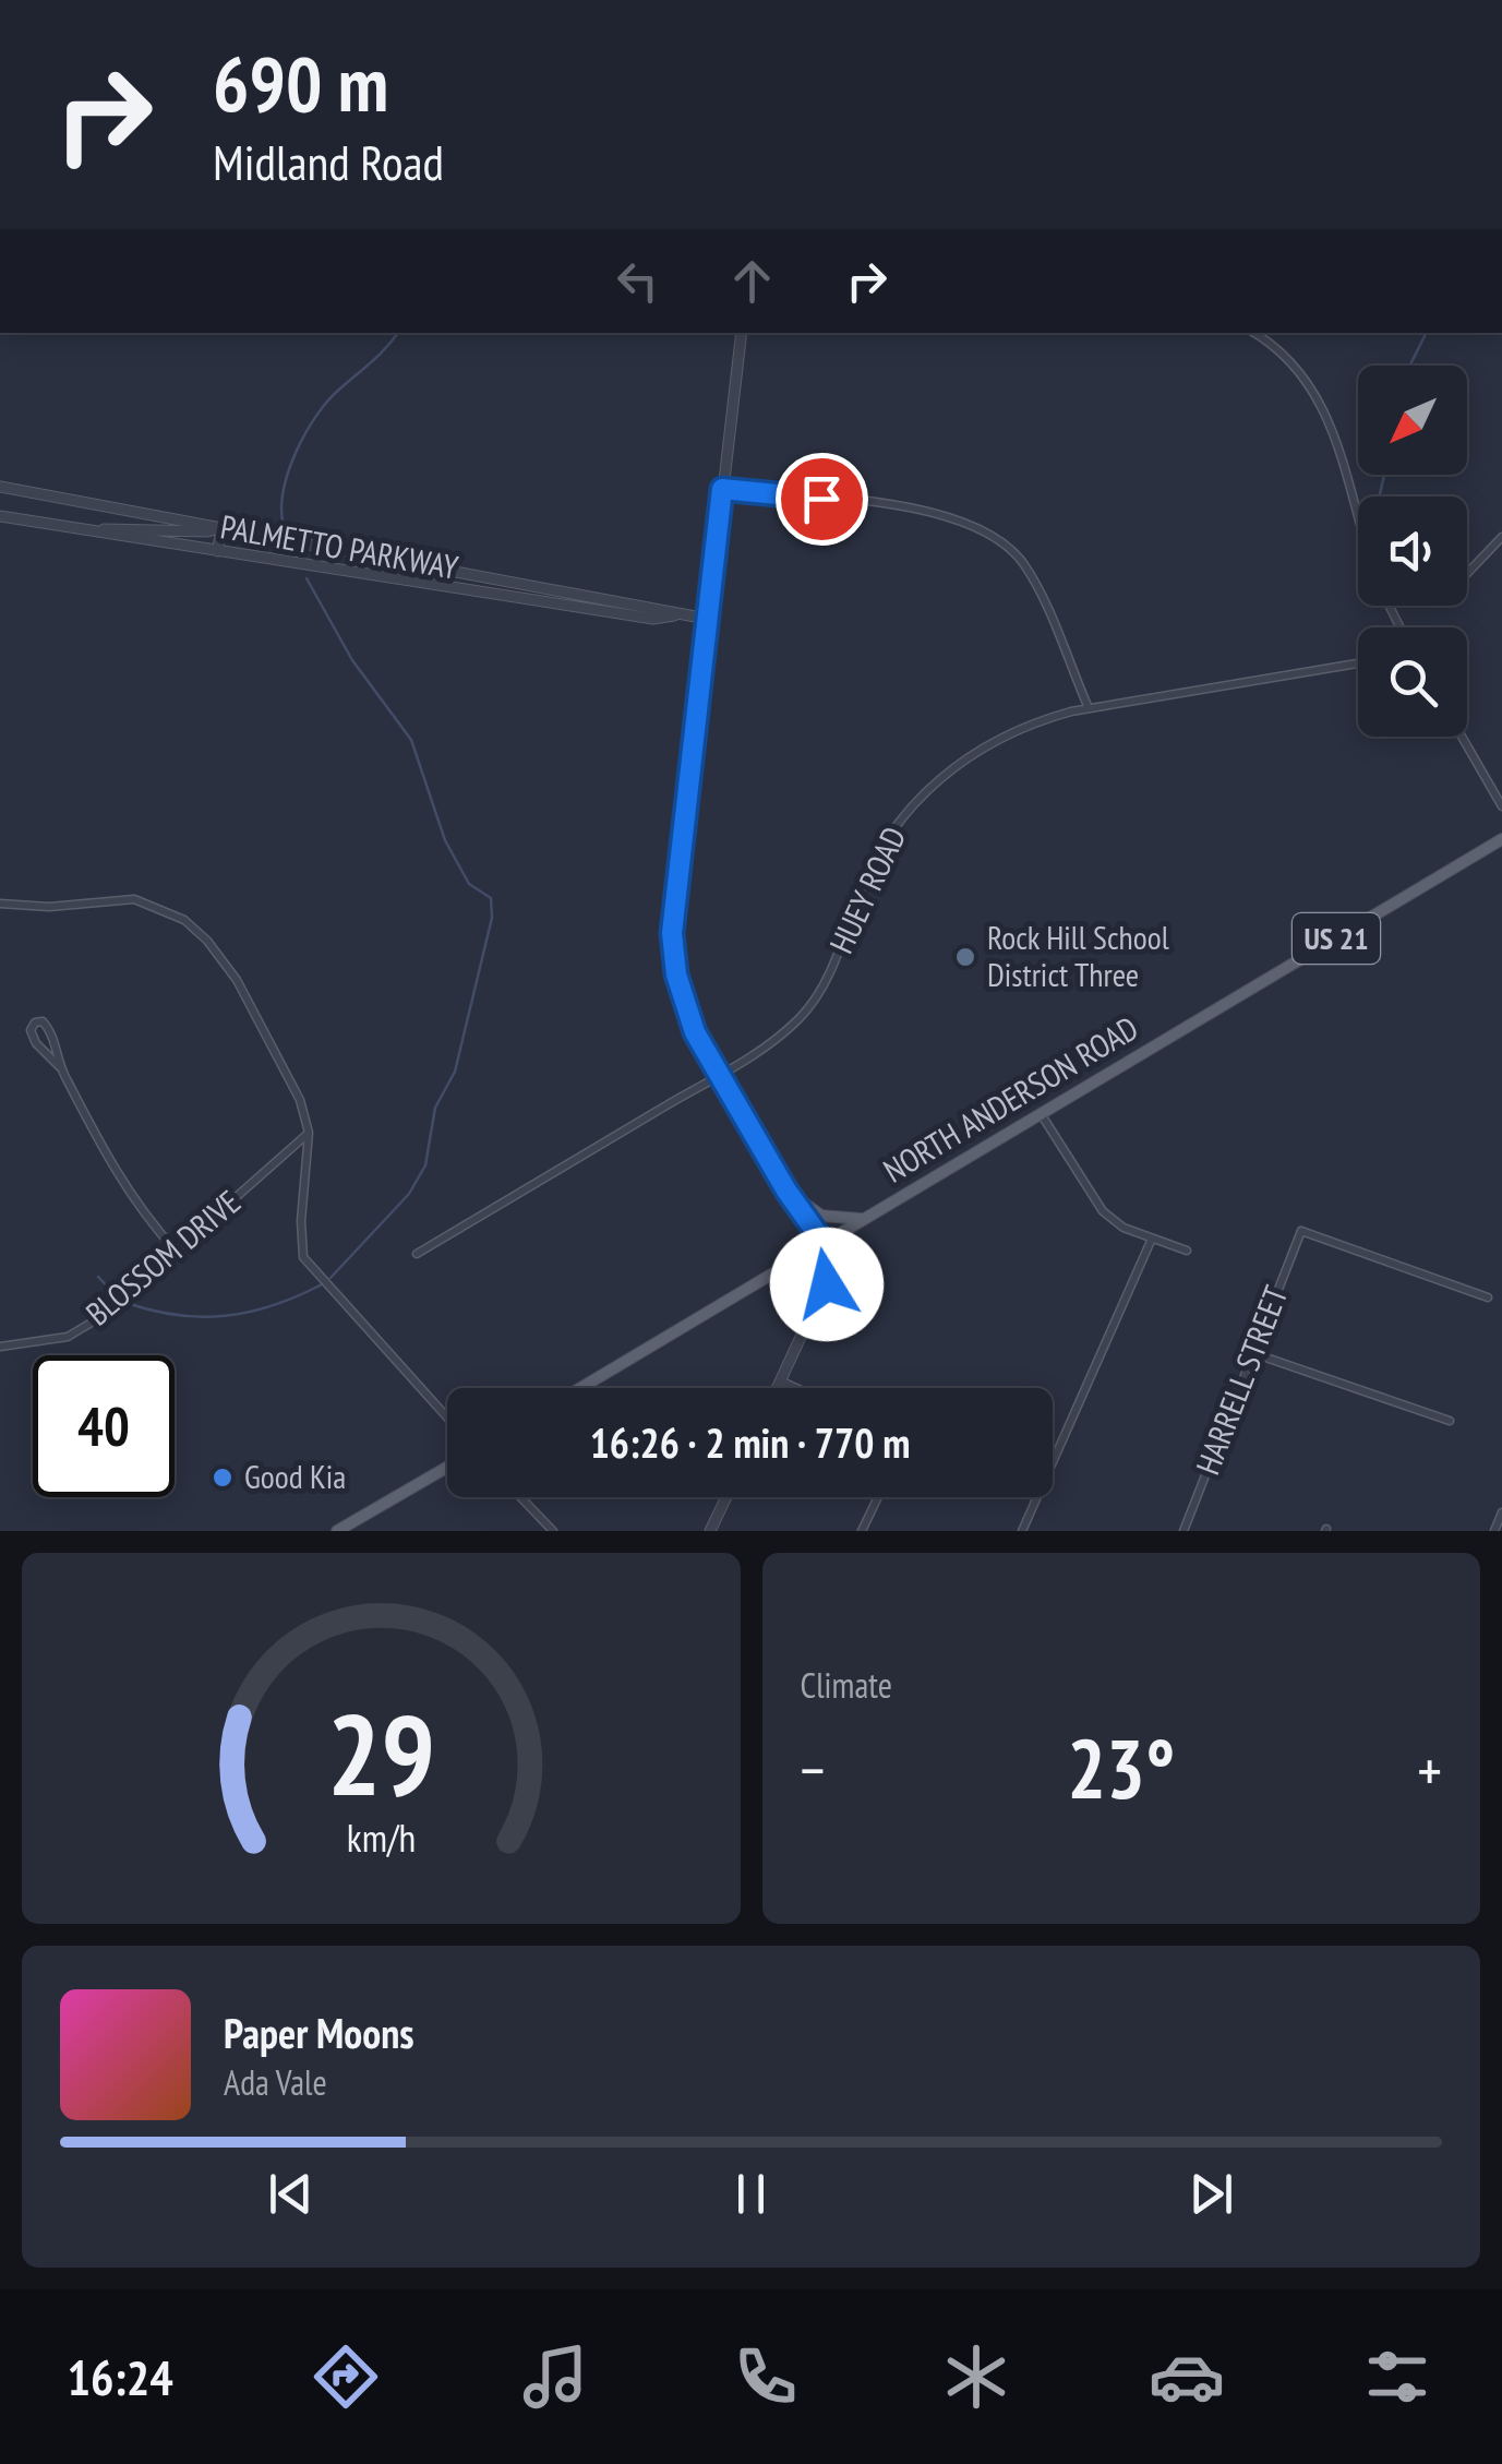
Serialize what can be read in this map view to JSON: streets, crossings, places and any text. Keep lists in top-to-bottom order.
{
  "streets": {
    "main road": ["US 21", "NORTH ANDERSON ROAD"],
    "street": [
      "PALMETTO PARKWAY",
      "HUEY ROAD",
      "BLOSSOM DRIVE",
      "HARRELL STREET"
    ]
  },
  "places": ["Rock Hill School District Three", "Good Kia"],
  "north": "bottom left",
  "page": {
    "turn": ["690 m", "Midland Road"],
    "limit": "40",
    "trip": "16:26 · 2 min · 770 m",
    "tile": "Climate",
    "heat": ["−", "23°", "+"],
    "song": ["Paper Moons", "Ada Vale"],
    "tabs": "16:24",
    "gauge": ["29", "km/h"]
  }
}
